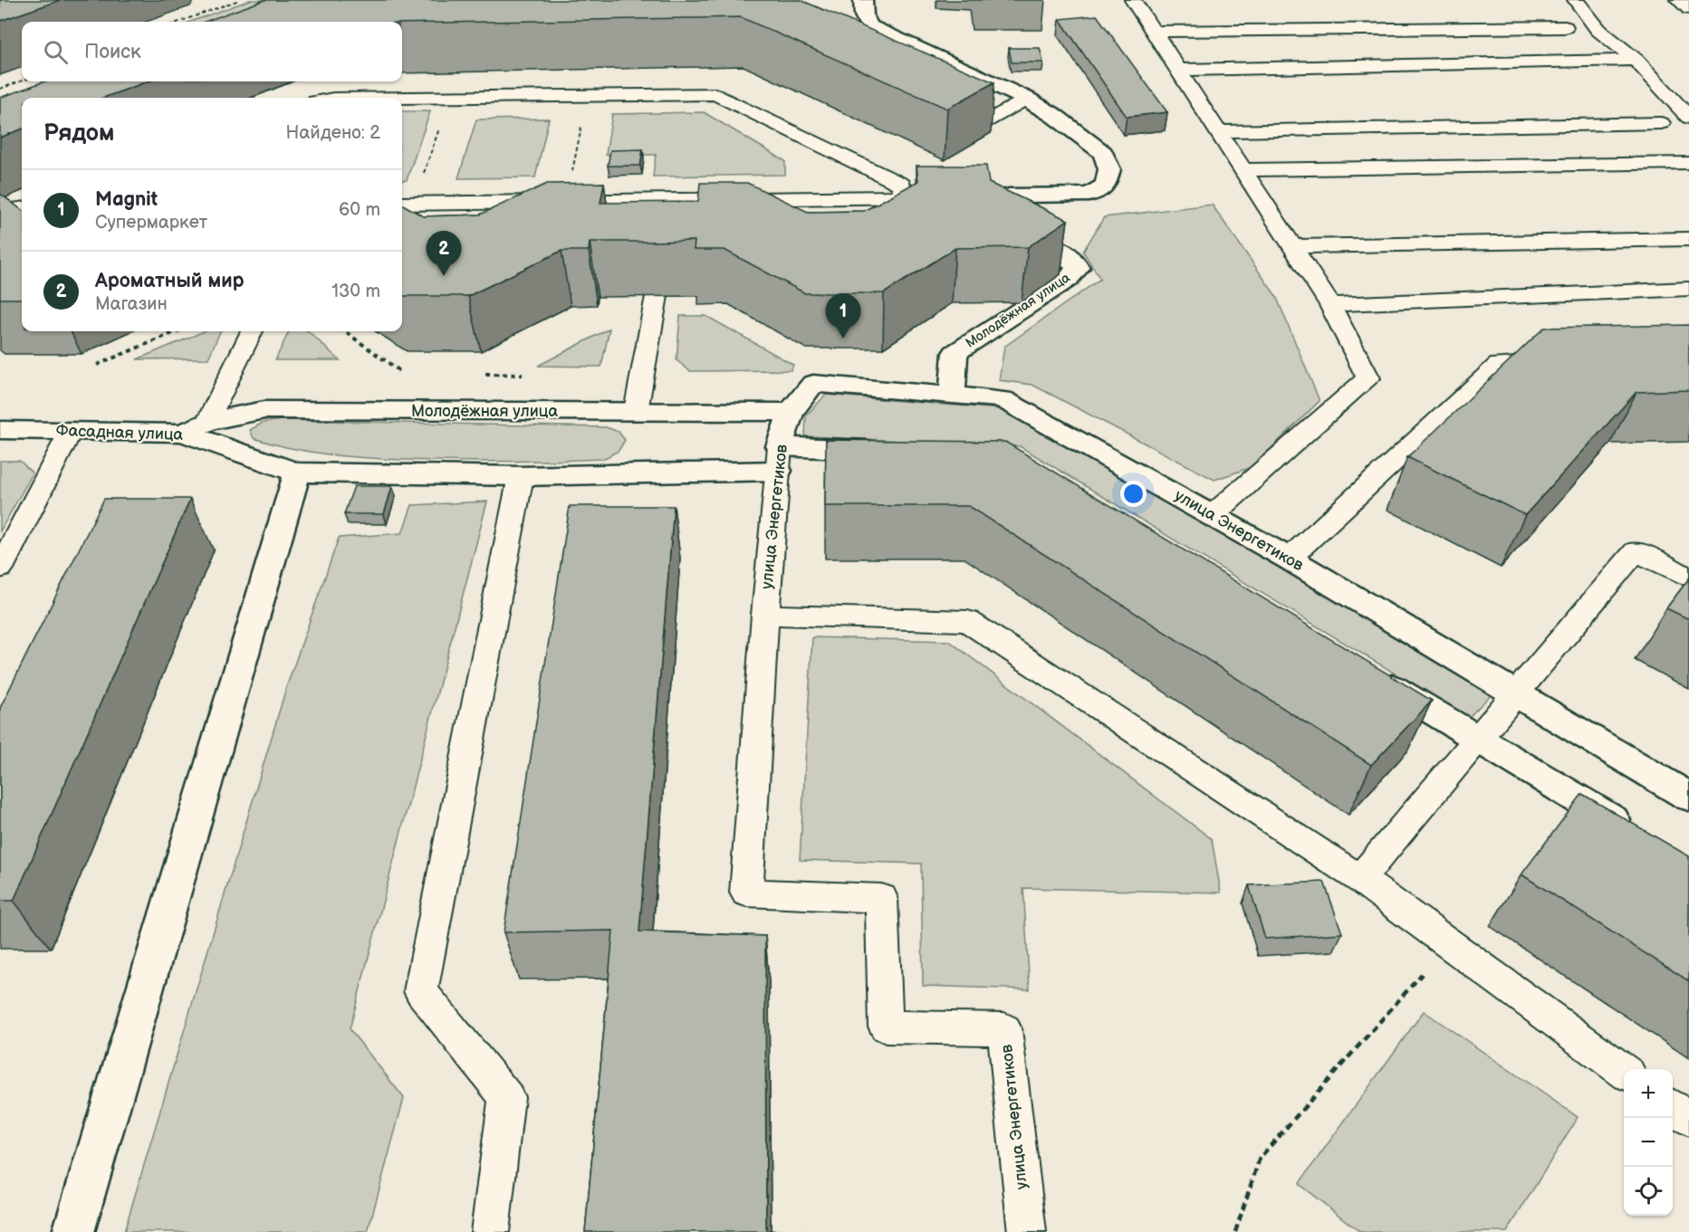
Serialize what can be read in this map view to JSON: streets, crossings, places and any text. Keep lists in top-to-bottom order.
{
  "streets": {
    "street": ["Молодёжная улица", "Фасадная улица", "улица Энергетиков"]
  },
  "crossings": [
    ["Молодёжная улица", "Фасадная улица"],
    ["Молодёжная улица", "улица Энергетиков"]
  ],
  "page": {
    "search": "Поиск",
    "heading": ["Рядом", "Найдено: 2"],
    "list": [
      {
        "mark": "1",
        "name": "Magnit",
        "note": "Супермаркет",
        "value": "60 m"
      },
      {
        "mark": "2",
        "name": "Ароматный мир",
        "note": "Магазин",
        "value": "130 m"
      }
    ],
    "pins": ["2", "1"],
    "map_buttons": ["+", "−"]
  }
}
